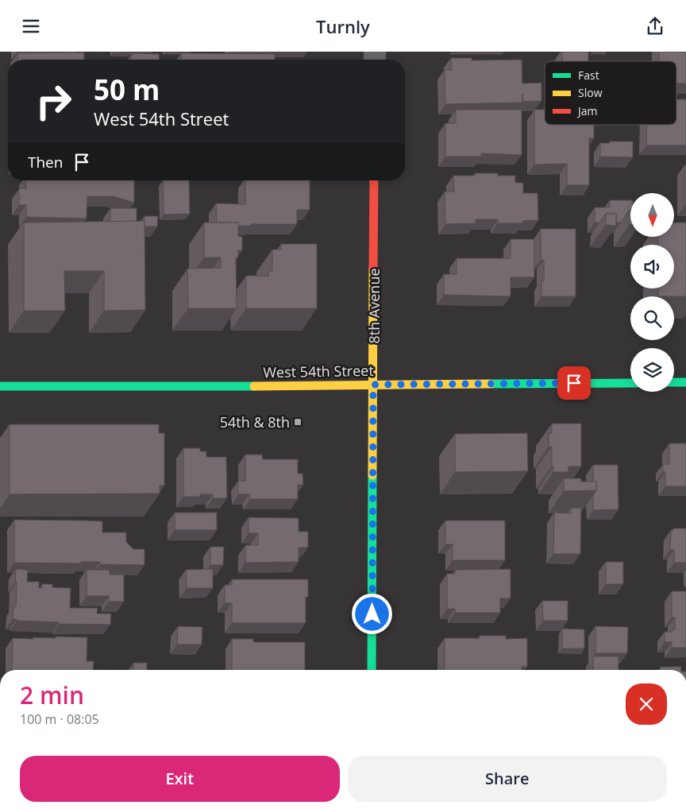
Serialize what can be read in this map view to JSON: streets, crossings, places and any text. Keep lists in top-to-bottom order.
{
  "streets": {
    "street": ["8th Avenue", "West 54th Street"]
  },
  "crossings": [
    ["8th Avenue", "West 54th Street"]
  ],
  "places": {
    "transit": ["54th & 8th"]
  },
  "legend": ["Fast", "Slow", "Jam"],
  "north": "bottom",
  "page": {
    "header": "Turnly",
    "turn": ["50 m", "West 54th Street"],
    "then": "Then",
    "heading": ["2 min", "100 m · 08:05"],
    "buttons": ["Exit", "Share"]
  }
}
